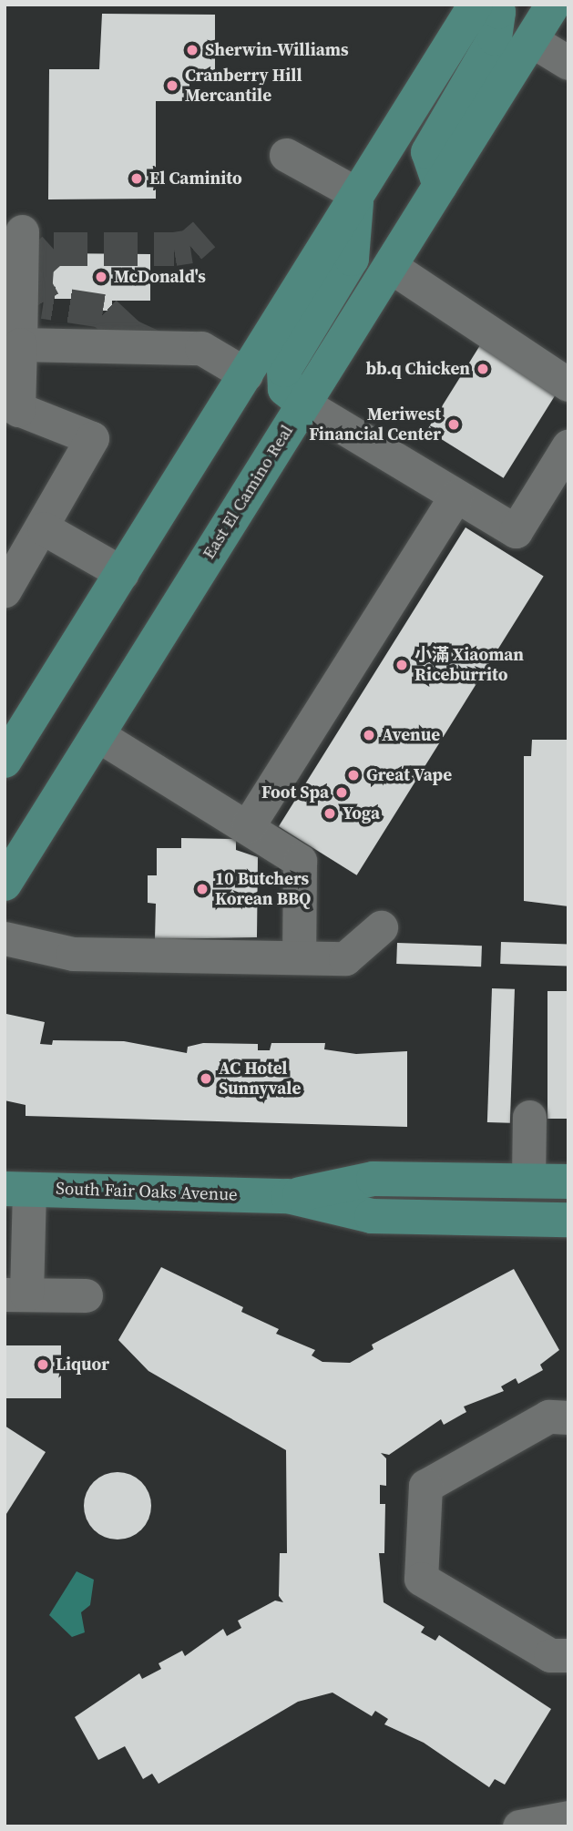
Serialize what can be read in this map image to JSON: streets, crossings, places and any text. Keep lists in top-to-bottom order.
{
  "streets": {
    "main road": ["East El Camino Real", "South Fair Oaks Avenue"]
  },
  "places": [
    "Sherwin-Williams",
    "Cranberry Hill Mercantile",
    "El Caminito",
    "McDonald's",
    "bb.q Chicken",
    "Meriwest Financial Center",
    "小滿 Xiaoman Riceburrito",
    "Avenue",
    "Great Vape",
    "Foot Spa",
    "Yoga",
    "10 Butchers Korean BBQ",
    "AC Hotel Sunnyvale",
    "Liquor"
  ]
}
